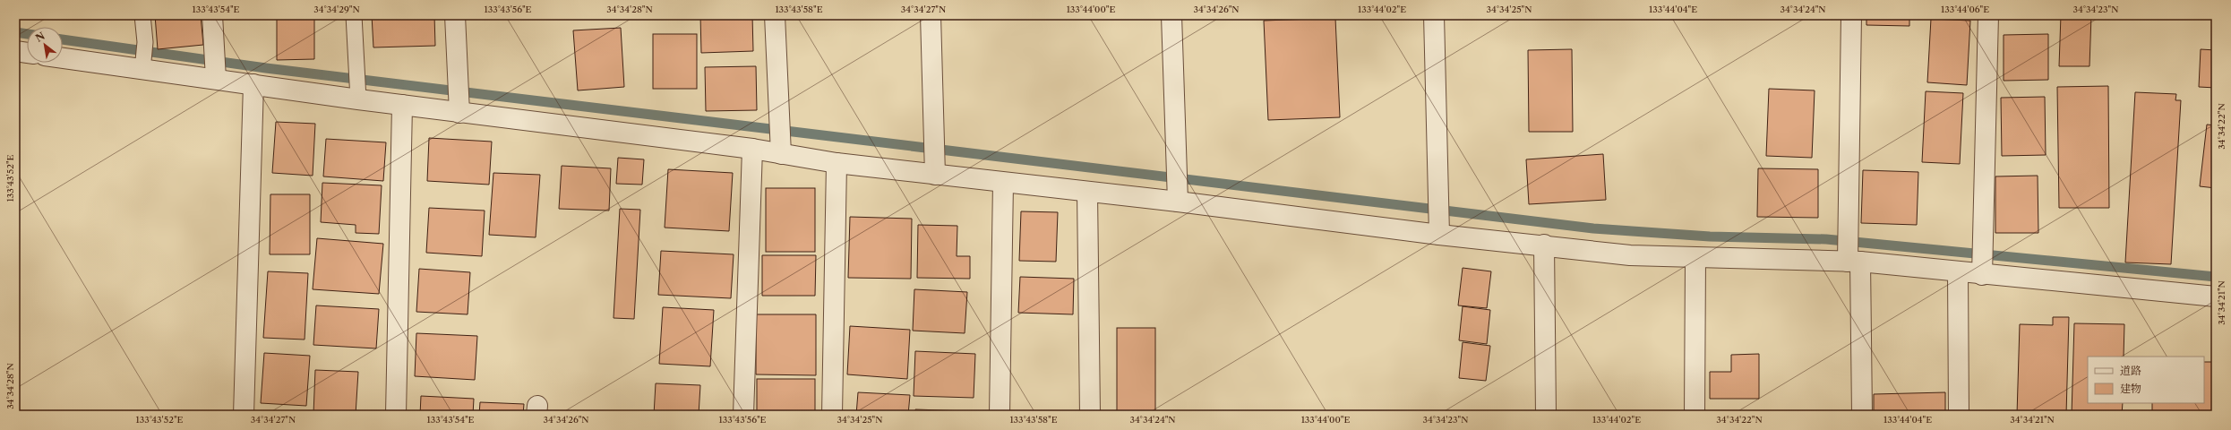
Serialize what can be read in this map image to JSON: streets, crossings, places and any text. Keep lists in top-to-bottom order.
{
  "legend": ["道路", "建物"],
  "north": "top left",
  "coordinates": [
    "133°43'54\"E",
    "34°34'29\"N",
    "133°43'56\"E",
    "34°34'28\"N",
    "133°43'58\"E",
    "34°34'27\"N",
    "133°44'00\"E",
    "34°34'26\"N",
    "133°44'02\"E",
    "34°34'25\"N",
    "133°44'04\"E",
    "34°34'24\"N",
    "133°44'06\"E",
    "34°34'23\"N",
    "34°34'22\"N",
    "133°43'52\"E",
    "34°34'21\"N"
  ]
}
